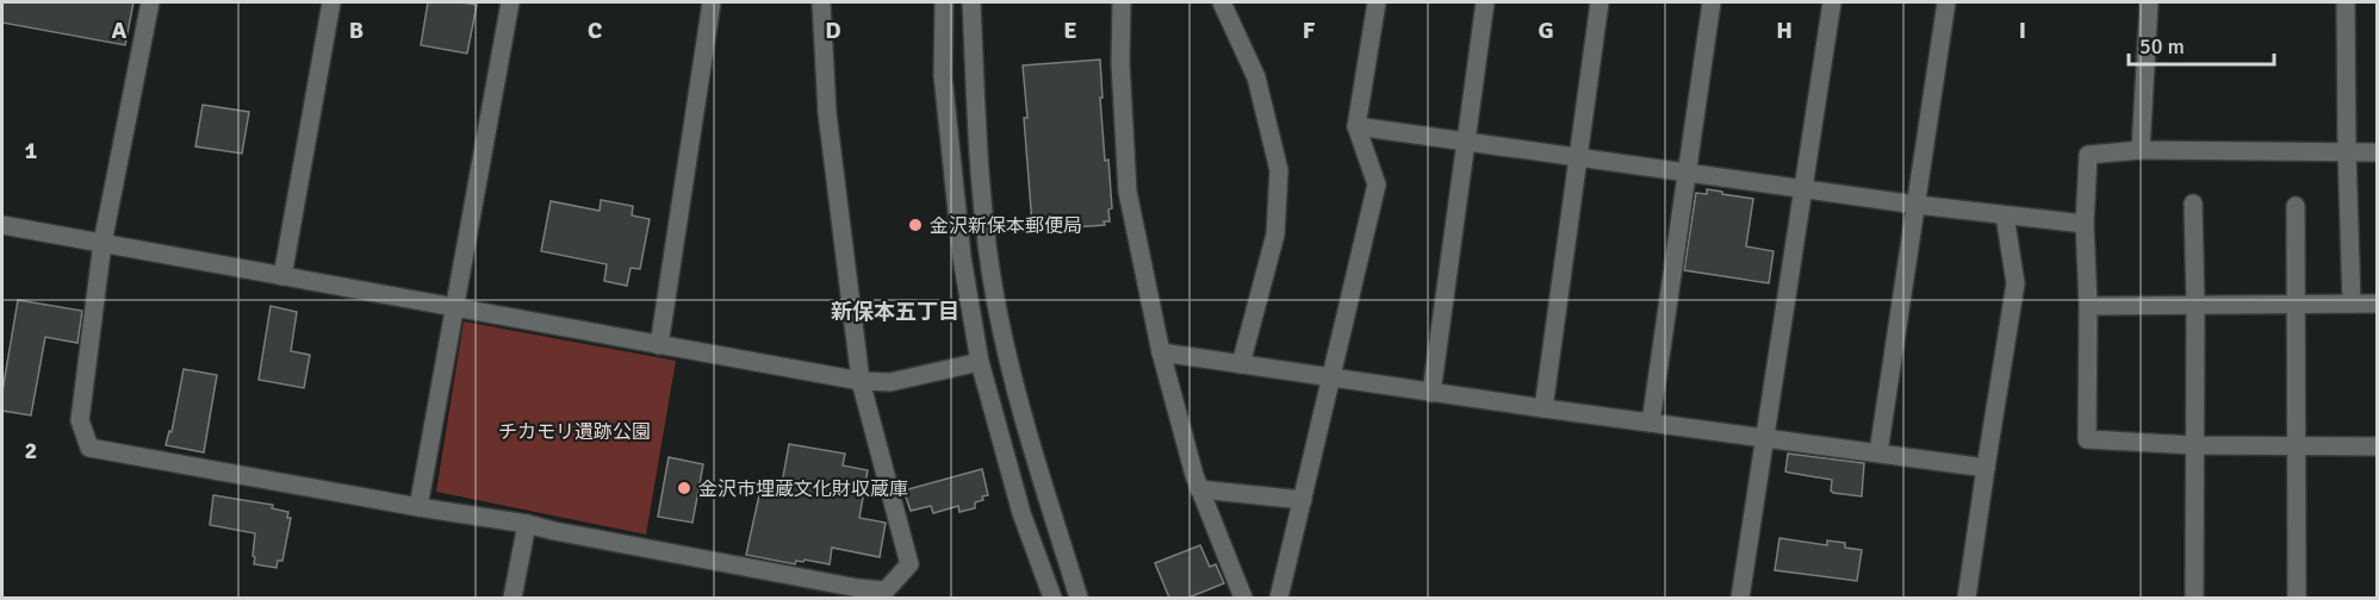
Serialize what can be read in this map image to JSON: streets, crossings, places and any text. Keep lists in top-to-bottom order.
{
  "districts": ["新保本五丁目"],
  "parks": ["チカモリ遺跡公園"],
  "places": ["金沢新保本郵便局", "金沢市埋蔵文化財収蔵庫"],
  "scale_bar": "50 m",
  "grid": {
    "columns": [
      "A",
      "B",
      "C",
      "D",
      "E",
      "F",
      "G",
      "H",
      "I"
    ],
    "rows": ["1", "2"]
  }
}
